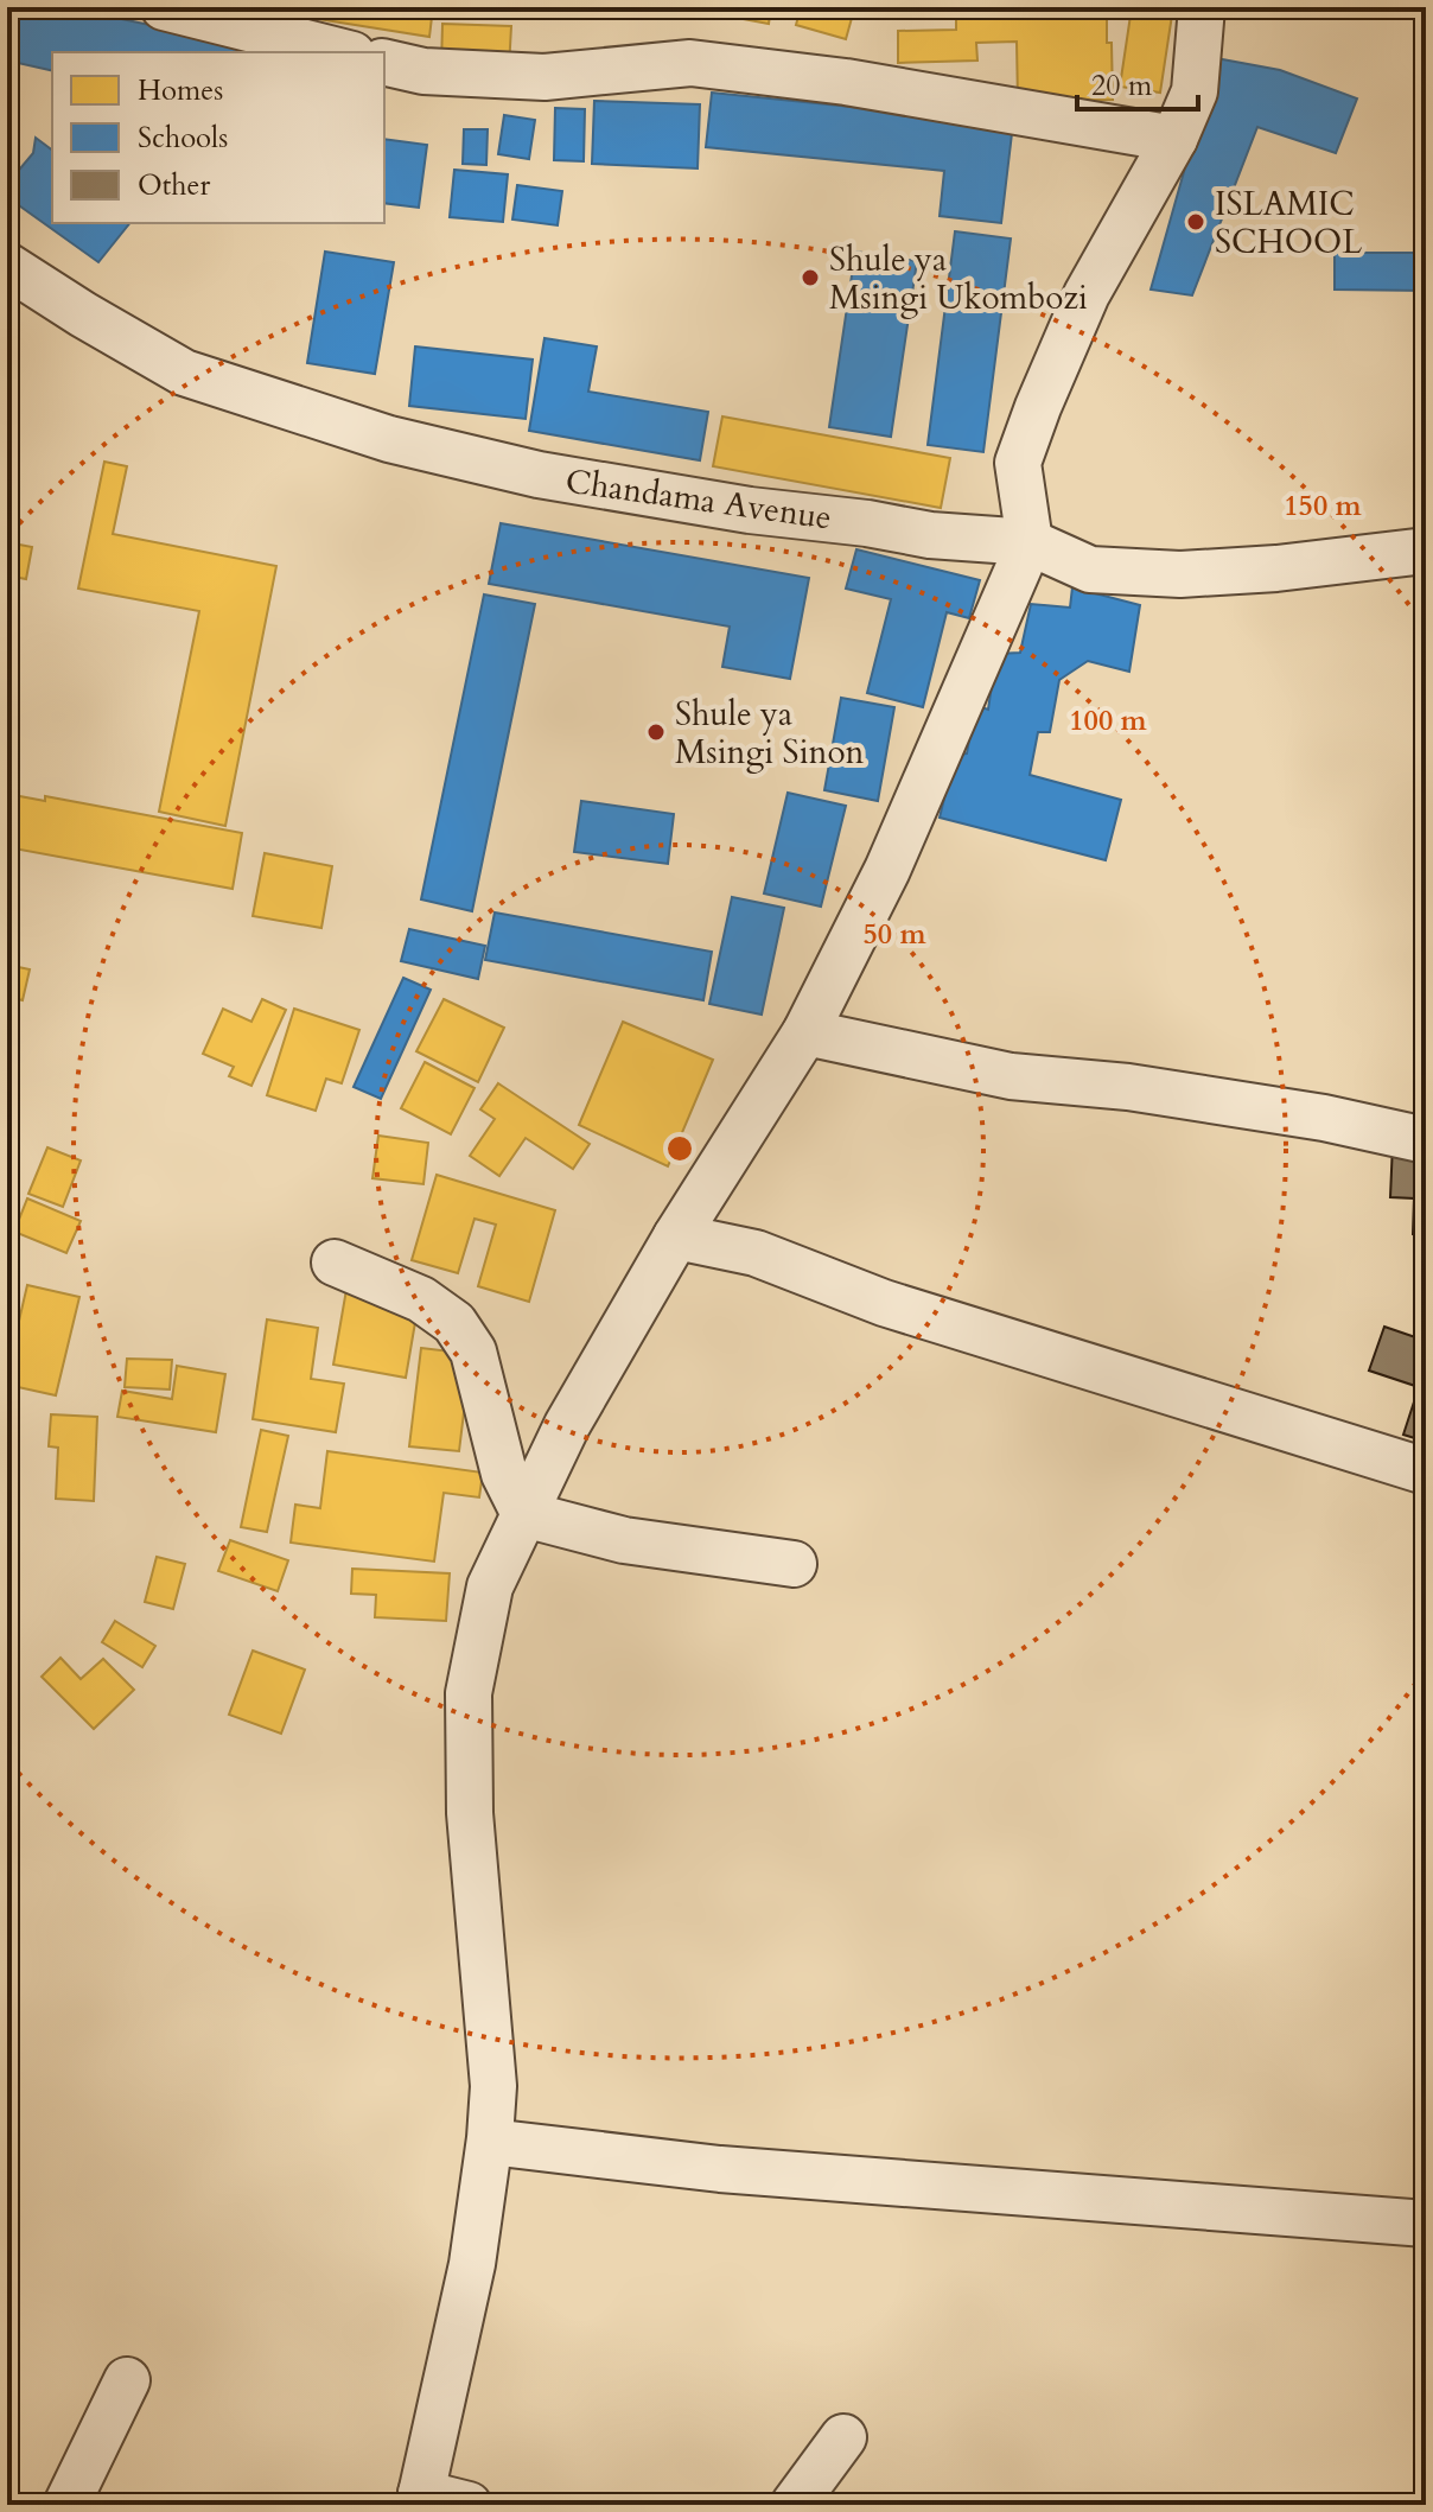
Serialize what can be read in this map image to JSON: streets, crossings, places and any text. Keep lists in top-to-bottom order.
{
  "streets": {
    "street": ["Chandama Avenue"]
  },
  "places": ["ISLAMIC SCHOOL", "Shule ya Msingi Ukombozi", "Shule ya Msingi Sinon"],
  "legend": ["Homes", "Schools", "Other"],
  "scale_bar": "20 m",
  "rings": ["150 m", "100 m", "50 m"]
}
